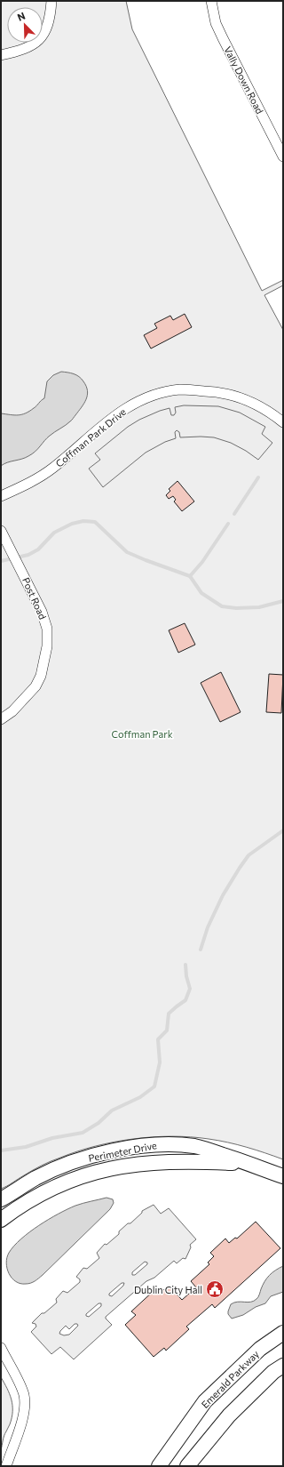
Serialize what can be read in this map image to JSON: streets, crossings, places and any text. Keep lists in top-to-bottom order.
{
  "streets": {
    "main road": ["Perimeter Drive", "Emerald Parkway"],
    "street": ["Vally Down Road", "Coffman Park Drive", "Post Road"]
  },
  "parks": ["Coffman Park"],
  "places": {
    "public building": ["Dublin City Hall"]
  },
  "north": "top left"
}
